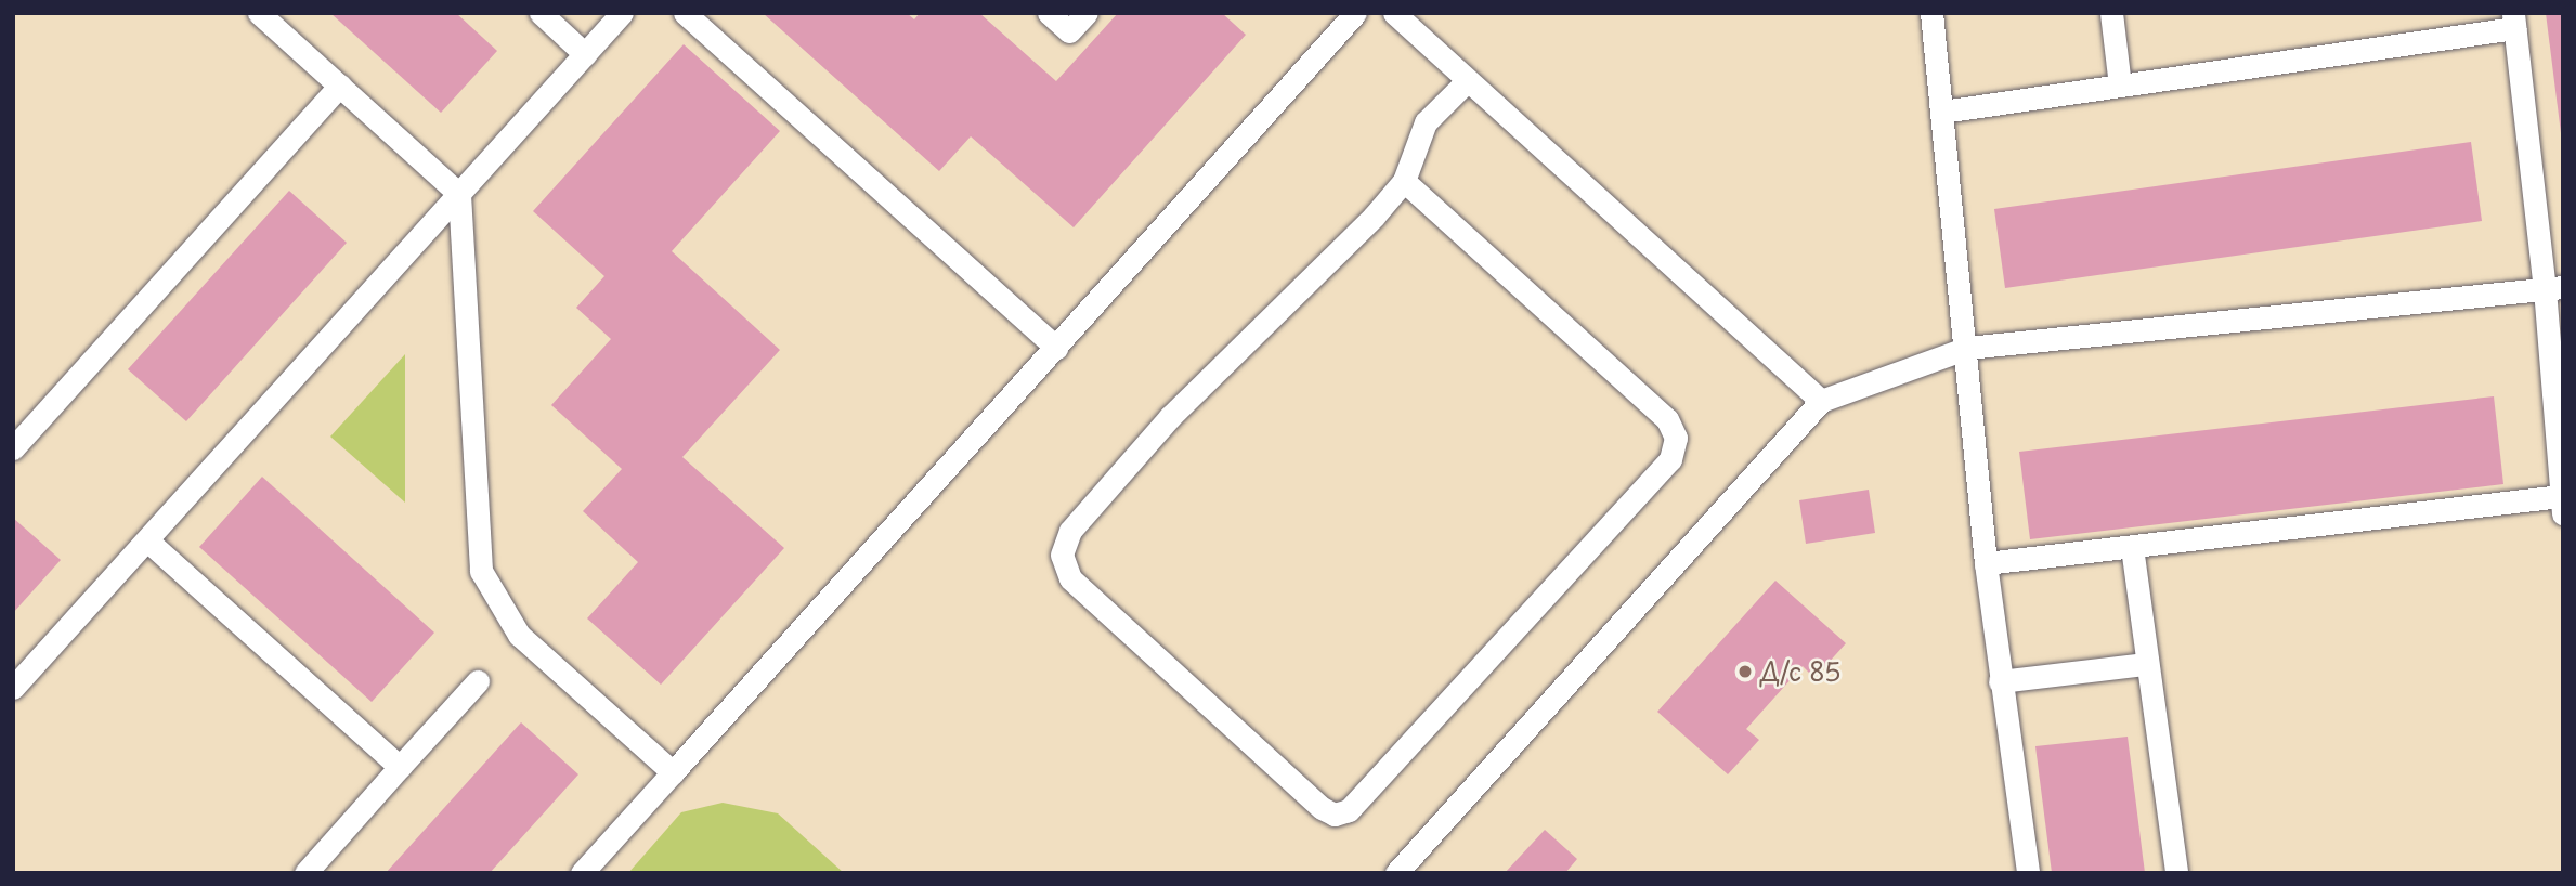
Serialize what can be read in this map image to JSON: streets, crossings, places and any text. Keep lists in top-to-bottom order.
{
  "places": ["Д/с 85"]
}
